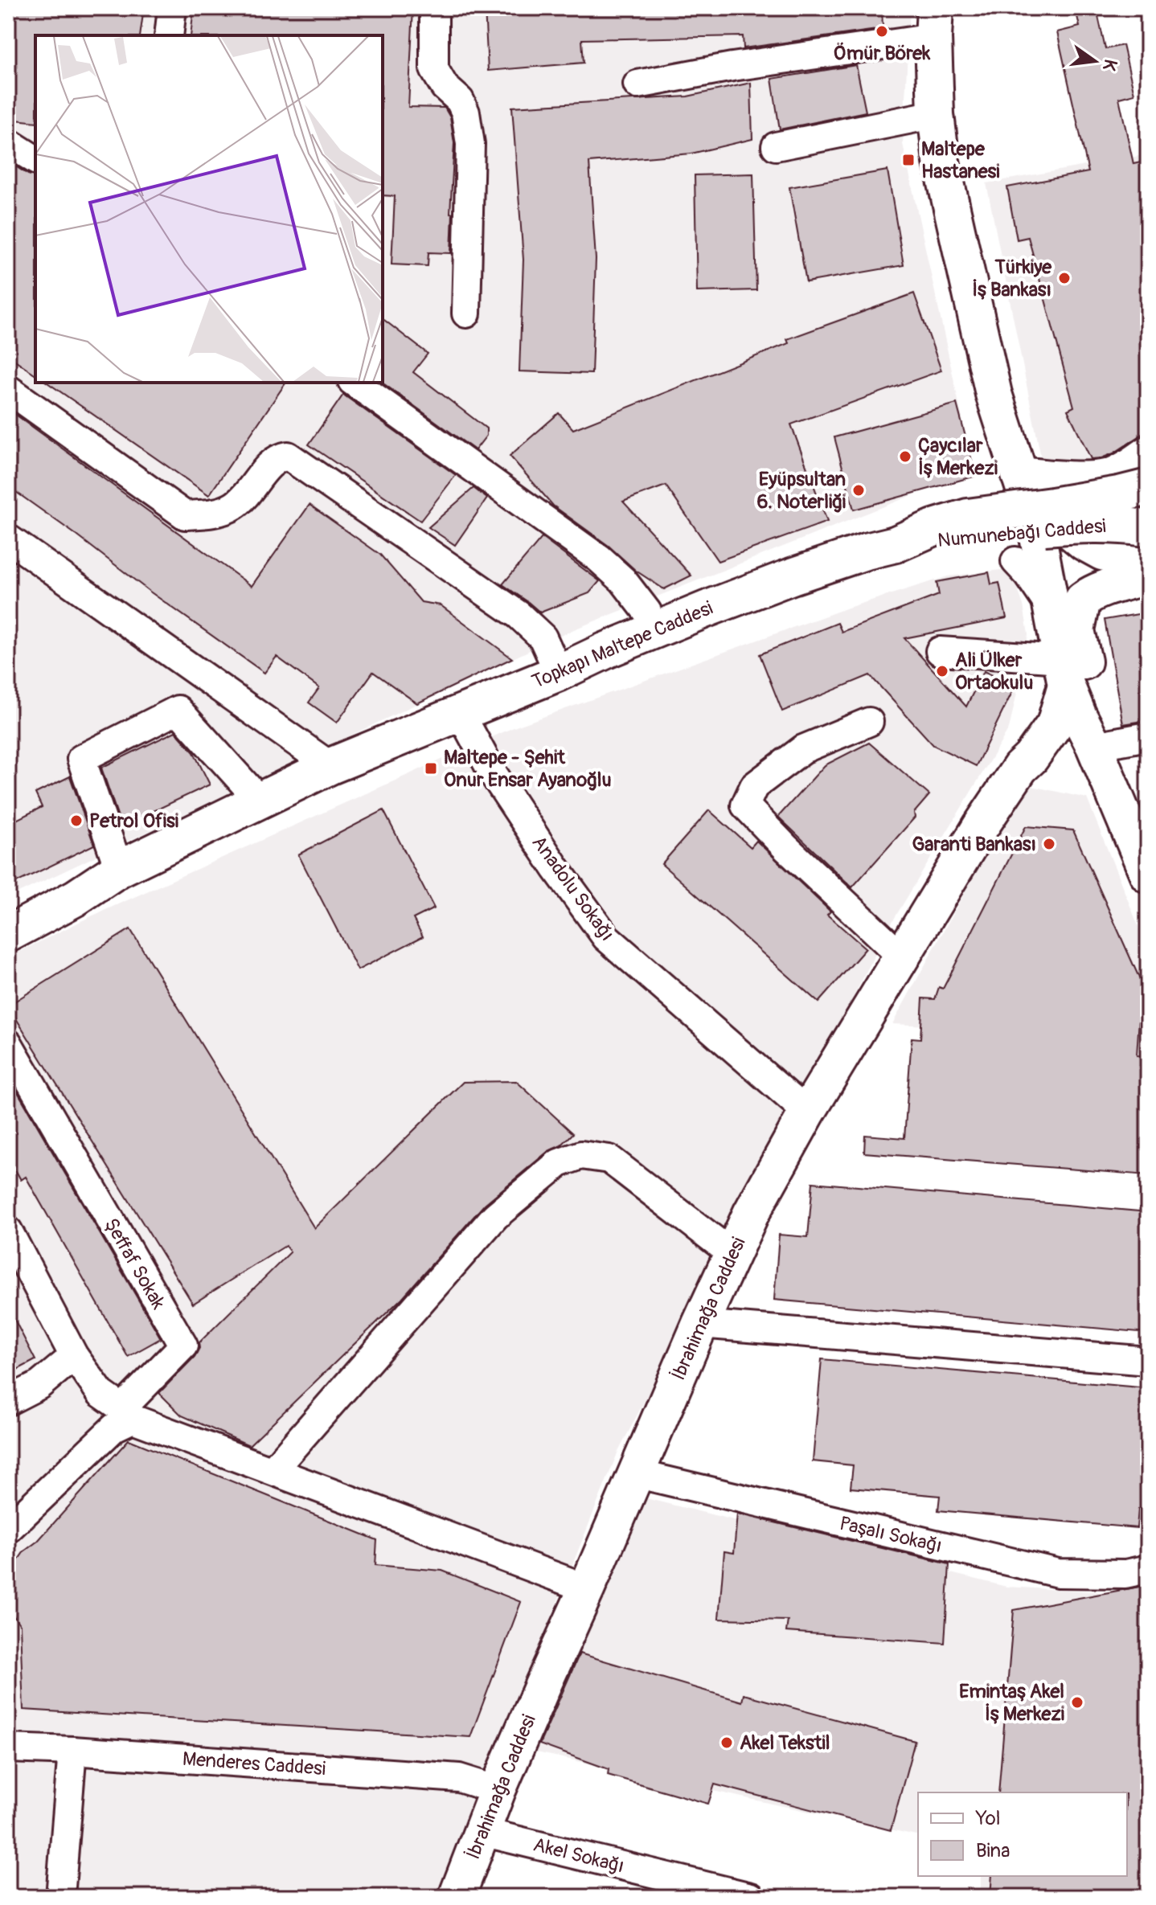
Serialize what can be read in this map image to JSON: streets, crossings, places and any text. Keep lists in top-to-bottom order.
{
  "streets": {
    "main road": ["Numunebağı Caddesi", "Topkapı Maltepe Caddesi", "İbrahimağa Caddesi"],
    "street": [
      "Anadolu Sokağı",
      "Şeffaf Sokak",
      "Paşalı Sokağı",
      "Menderes Caddesi",
      "Akel Sokağı"
    ]
  },
  "crossings": [
    ["Numunebağı Caddesi", "Topkapı Maltepe Caddesi"],
    ["Topkapı Maltepe Caddesi", "Anadolu Sokağı"],
    ["Anadolu Sokağı", "İbrahimağa Caddesi"],
    ["İbrahimağa Caddesi", "Paşalı Sokağı"],
    ["İbrahimağa Caddesi", "Menderes Caddesi"],
    ["İbrahimağa Caddesi", "Akel Sokağı"]
  ],
  "places": {
    "other": [
      "Ömür Börek",
      "Türkiye İş Bankası",
      "Çaycılar İş Merkezi",
      "Eyüpsultan 6. Noterliği",
      "Ali Ülker Ortaokulu",
      "Petrol Ofisi",
      "Garanti Bankası",
      "Emintaş Akel İş Merkezi",
      "Akel Tekstil"
    ],
    "transit": ["Maltepe Hastanesi", "Maltepe - Şehit Onur Ensar Ayanoğlu"]
  },
  "legend": ["Yol", "Bina"],
  "north": "right"
}
